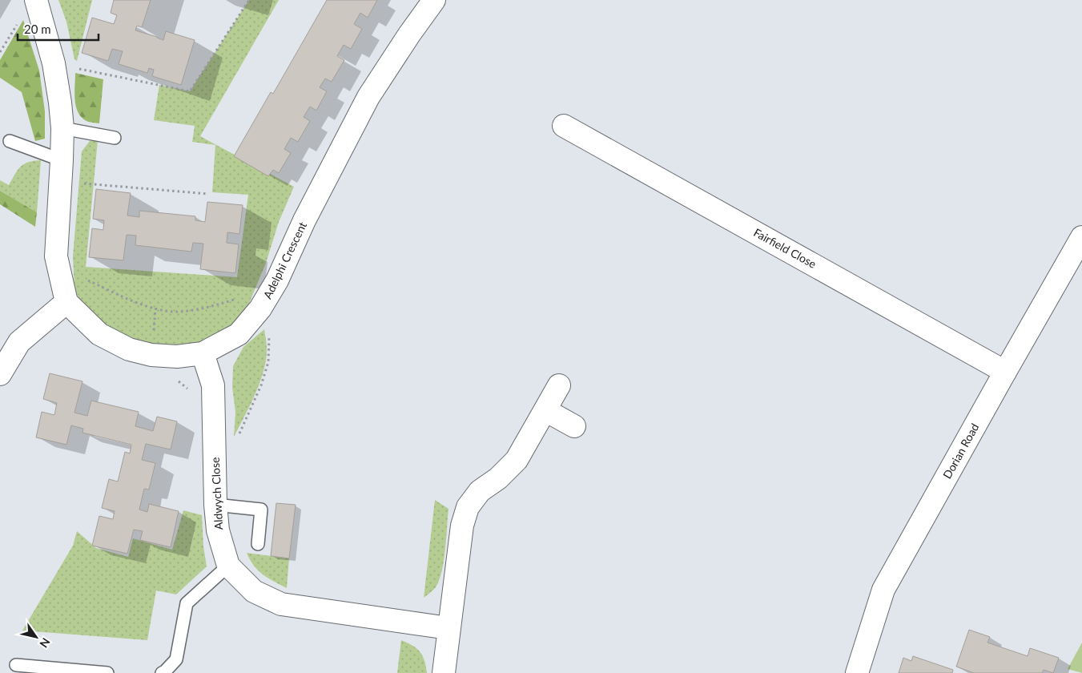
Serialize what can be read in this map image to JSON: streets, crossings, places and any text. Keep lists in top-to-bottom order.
{
  "streets": {
    "street": [
      "Fairfield Close",
      "Adelphi Crescent",
      "Dorian Road",
      "Aldwych Close"
    ]
  },
  "crossings": [
    ["Fairfield Close", "Dorian Road"],
    ["Adelphi Crescent", "Aldwych Close"]
  ],
  "scale_bar": "20 m",
  "north": "bottom right"
}
